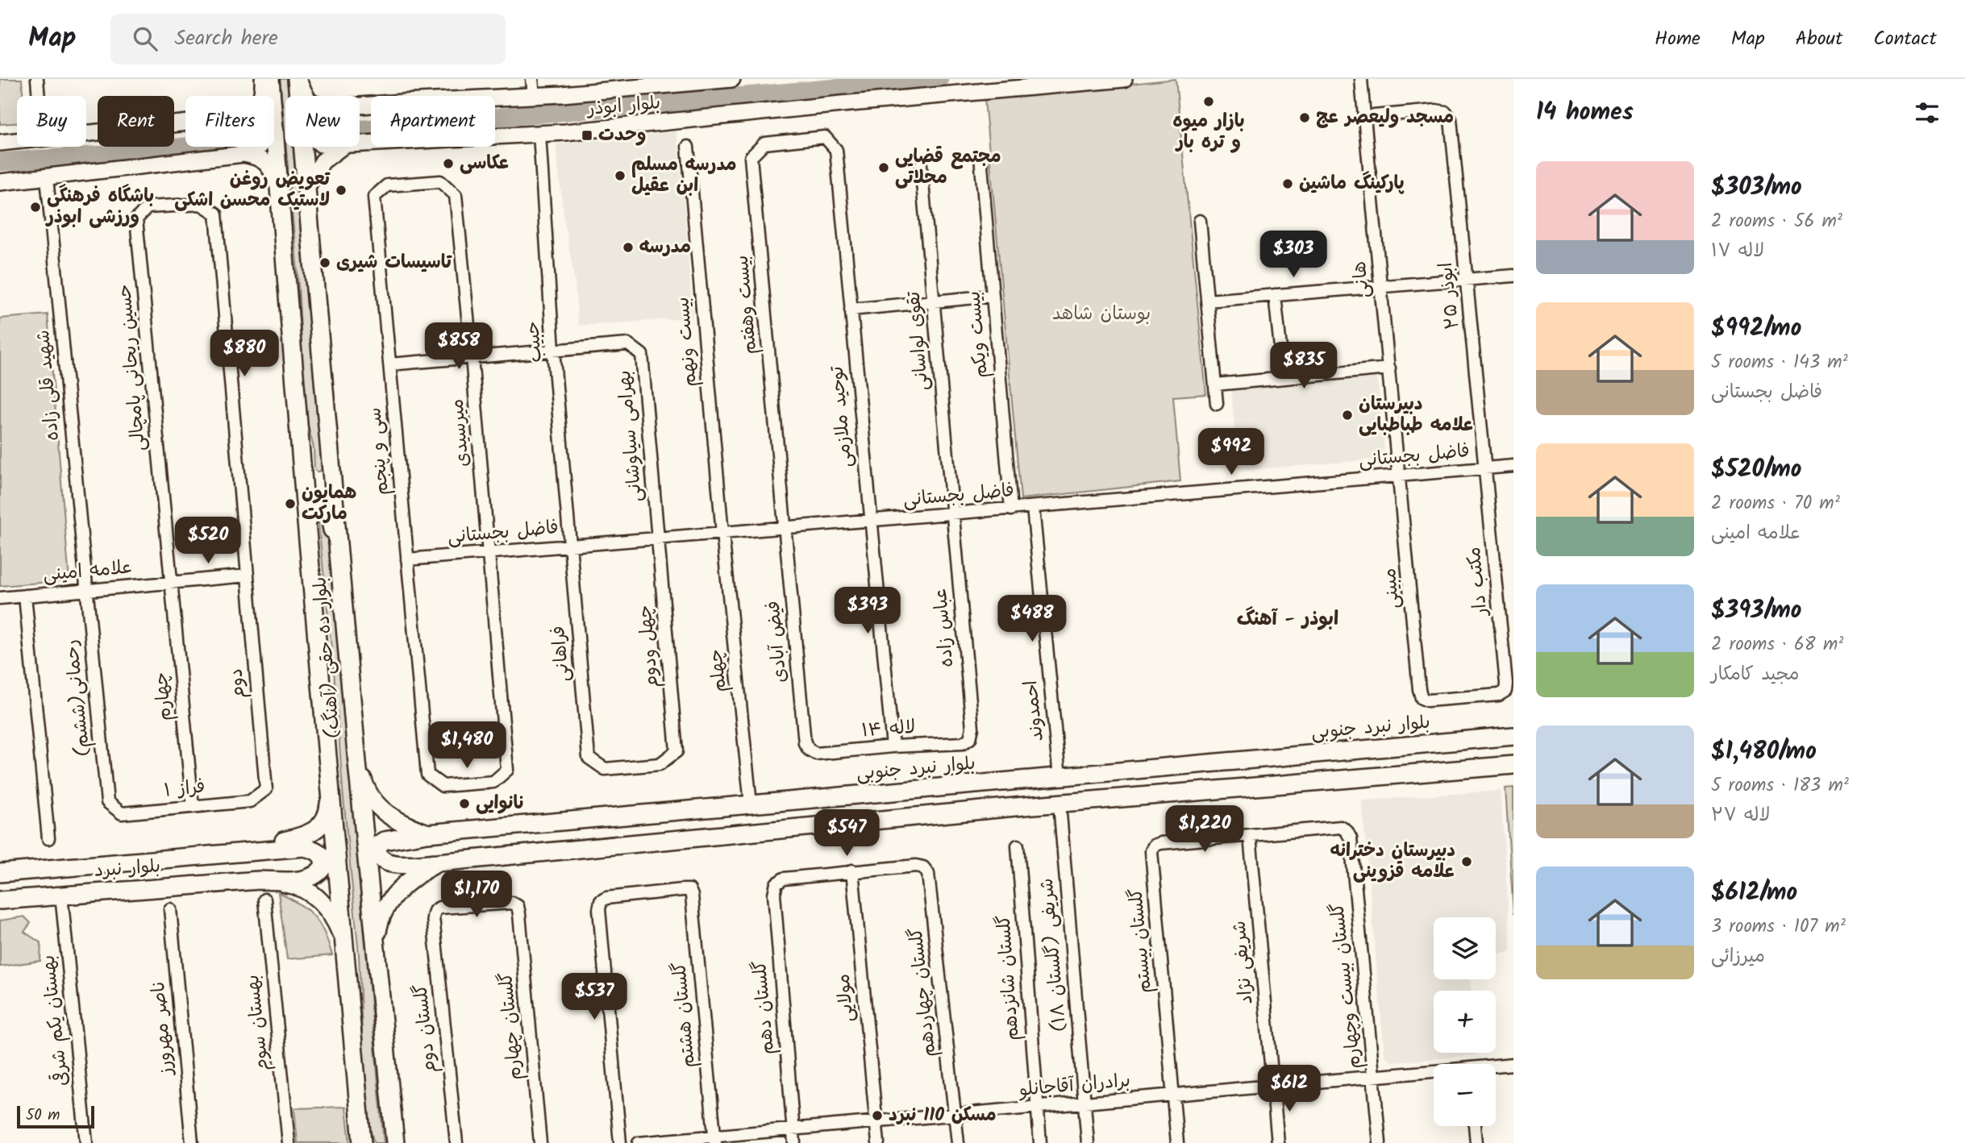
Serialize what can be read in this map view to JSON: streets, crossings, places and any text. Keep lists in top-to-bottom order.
{
  "streets": {
    "main road": [
      "بلوار ابوذر",
      "بلوار ده حقی (آهنگ)",
      "بلوار نبرد جنوبی",
      "بلوار نبرد"
    ],
    "street": [
      "هانی",
      "ابوذر ۲۵",
      "بیست وهفتم",
      "بیست ویکم",
      "تقوی لواسانی",
      "حبیب",
      "بیست ونهم",
      "حسین ریحانی پامچالی",
      "شهید قلی زاده",
      "توحید ملازمی",
      "میرسیدی",
      "بهرامی سیاوشانی",
      "سی و پنجم",
      "فاضل بجستانی",
      "علامه امینی",
      "مکتب دار",
      "مبینی",
      "عباس زاده",
      "فیض آبادی",
      "چهل ودوم",
      "فراهانی",
      "چهلم",
      "دوم",
      "چهارم",
      "رحمانی(ششم)",
      "احمدوند",
      "لاله ۱۴",
      "فراز ۱",
      "گلستان بیستم",
      "شریفی (گلستان ۱۸)",
      "شریفی نژاد",
      "گلستان شانزدهم",
      "گلستان بیست وچهارم",
      "گلستان چهاردهم",
      "مولایی",
      "گلستان دهم",
      "گلستان هشتم",
      "بهستان یکم شرقی",
      "بهستان سوم",
      "گلستان چهارم",
      "ناصر مهرورز",
      "گلستان دوم",
      "برادران آقاجانلو"
    ]
  },
  "crossings": [
    ["بلوار ابوذر", "حبیب"],
    ["هانی", "ابوذر ۲۵"],
    ["هانی", "فاضل بجستانی"],
    ["هانی", "مبینی"],
    ["ابوذر ۲۵", "فاضل بجستانی"],
    ["ابوذر ۲۵", "مکتب دار"],
    ["بیست وهفتم", "توحید ملازمی"],
    ["بیست وهفتم", "فاضل بجستانی"],
    ["بیست وهفتم", "فیض آبادی"],
    ["بیست ویکم", "فاضل بجستانی"],
    ["تقوی لواسانی", "فاضل بجستانی"],
    ["تقوی لواسانی", "عباس زاده"],
    ["حبیب", "بهرامی سیاوشانی"],
    ["حبیب", "فاضل بجستانی"],
    ["حبیب", "فراهانی"],
    ["بیست ونهم", "فاضل بجستانی"],
    ["بیست ونهم", "چهلم"],
    ["حسین ریحانی پامچالی", "علامه امینی"],
    ["حسین ریحانی پامچالی", "دوم"],
    ["حسین ریحانی پامچالی", "چهارم"],
    ["شهید قلی زاده", "علامه امینی"],
    ["شهید قلی زاده", "رحمانی(ششم)"],
    ["توحید ملازمی", "فاضل بجستانی"],
    ["توحید ملازمی", "لاله ۱۴"],
    ["میرسیدی", "بهرامی سیاوشانی"],
    ["میرسیدی", "سی و پنجم"],
    ["میرسیدی", "فاضل بجستانی"],
    ["بهرامی سیاوشانی", "سی و پنجم"],
    ["بهرامی سیاوشانی", "فاضل بجستانی"],
    ["بهرامی سیاوشانی", "چهل ودوم"],
    ["سی و پنجم", "فاضل بجستانی"],
    ["فاضل بجستانی", "مکتب دار"],
    ["فاضل بجستانی", "مبینی"],
    ["فاضل بجستانی", "عباس زاده"],
    ["فاضل بجستانی", "فیض آبادی"],
    ["فاضل بجستانی", "چهل ودوم"],
    ["فاضل بجستانی", "فراهانی"],
    ["فاضل بجستانی", "چهلم"],
    ["فاضل بجستانی", "احمدوند"],
    ["علامه امینی", "دوم"],
    ["علامه امینی", "چهارم"],
    ["علامه امینی", "رحمانی(ششم)"],
    ["مکتب دار", "مبینی"],
    ["عباس زاده", "لاله ۱۴"],
    ["فیض آبادی", "لاله ۱۴"],
    ["چهل ودوم", "فراهانی"],
    ["بلوار ده حقی (آهنگ)", "بلوار نبرد جنوبی"],
    ["چهلم", "بلوار نبرد جنوبی"],
    ["دوم", "فراز ۱"],
    ["چهارم", "فراز ۱"],
    ["رحمانی(ششم)", "فراز ۱"],
    ["احمدوند", "بلوار نبرد جنوبی"],
    ["بلوار نبرد", "بهستان یکم شرقی"],
    ["گلستان بیستم", "شریفی نژاد"],
    ["گلستان بیستم", "گلستان بیست وچهارم"],
    ["گلستان بیستم", "برادران آقاجانلو"],
    ["شریفی (گلستان ۱۸)", "برادران آقاجانلو"],
    ["شریفی نژاد", "گلستان بیست وچهارم"],
    ["شریفی نژاد", "برادران آقاجانلو"],
    ["گلستان شانزدهم", "برادران آقاجانلو"],
    ["گلستان بیست وچهارم", "برادران آقاجانلو"],
    ["گلستان چهاردهم", "مولایی"],
    ["گلستان چهاردهم", "گلستان دهم"],
    ["گلستان چهاردهم", "برادران آقاجانلو"],
    ["مولایی", "گلستان دهم"],
    ["مولایی", "برادران آقاجانلو"],
    ["گلستان دهم", "برادران آقاجانلو"],
    ["گلستان هشتم", "برادران آقاجانلو"],
    ["گلستان چهارم", "گلستان دوم"]
  ],
  "districts": ["ابوذر - آهنگ"],
  "parks": ["بوستان شاهد"],
  "places": {
    "other": [
      "بازار میوه و تره بار",
      "مسجد ولیعصر عج",
      "عکاسى",
      "مجتمع قضایی محلاتی",
      "مدرسه مسلم ابن عقیل",
      "پارکینگ ماشین",
      "تعویض روغن لاستیک محسن اشکی",
      "باشگاه فرهنگی ورزشی ابوذر",
      "مدرسه",
      "تاسیسات شیری",
      "دبیرستان علامه طباطبایی",
      "همایون مارکت",
      "نانوایی",
      "دبیرستان دخترانه علامه قزوینی",
      "مسکن 110 نبرد"
    ],
    "transit": ["وحدت"]
  },
  "scale_bar": "50 m",
  "page": {
    "header": "Map",
    "search": "Search here",
    "nav": [
      "Home",
      "Map",
      "About",
      "Contact"
    ],
    "heading": "14 homes",
    "chip": [
      "Buy",
      "Rent",
      "Filters",
      "New",
      "Apartment"
    ],
    "list": [
      {
        "name": "$303/mo",
        "note": "2 rooms · 56 m² · لاله ۱۷"
      },
      {
        "name": "$992/mo",
        "note": "5 rooms · 143 m² · فاضل بجستانی"
      },
      {
        "name": "$520/mo",
        "note": "2 rooms · 70 m² · علامه امینی"
      },
      {
        "name": "$393/mo",
        "note": "2 rooms · 68 m² · مجید کامکار"
      },
      {
        "name": "$1,480/mo",
        "note": "5 rooms · 183 m² · لاله ۲۷"
      },
      {
        "name": "$612/mo",
        "note": "3 rooms · 107 m² · میرزائی"
      }
    ],
    "price": [
      "$303",
      "$858",
      "$880",
      "$835",
      "$992",
      "$520",
      "$393",
      "$488",
      "$1,480",
      "$1,220",
      "$547",
      "$1,170",
      "$537",
      "$612"
    ],
    "map_buttons": ["+", "−"],
    "scale": "50 m"
  }
}
